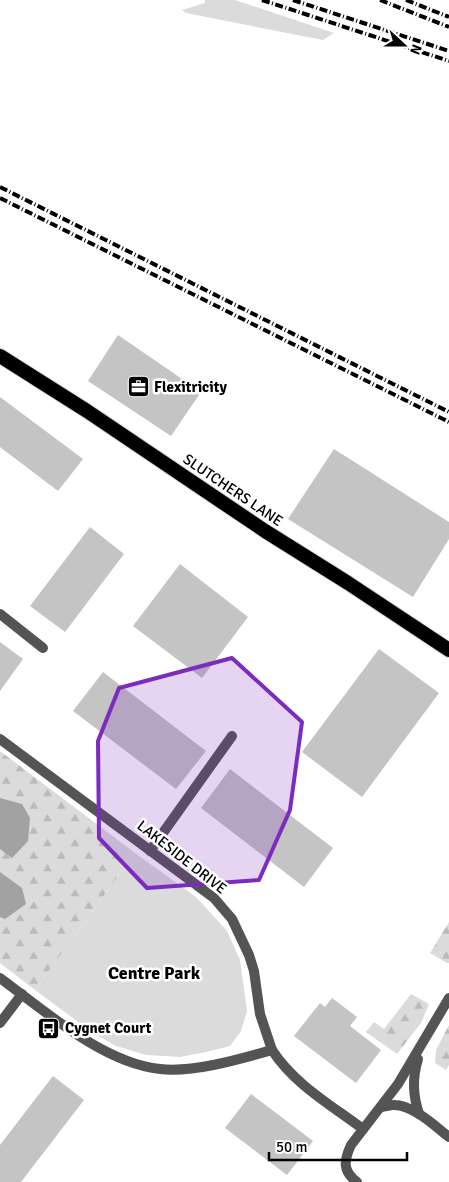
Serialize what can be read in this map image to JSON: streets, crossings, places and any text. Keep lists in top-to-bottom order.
{
  "streets": {
    "highway": ["SLUTCHERS LANE"],
    "street": ["LAKESIDE DRIVE"]
  },
  "districts": ["Centre Park"],
  "places": {
    "office": ["Flexitricity"],
    "bus stop": ["Cygnet Court"]
  },
  "scale_bar": "50 m",
  "north": "right"
}
